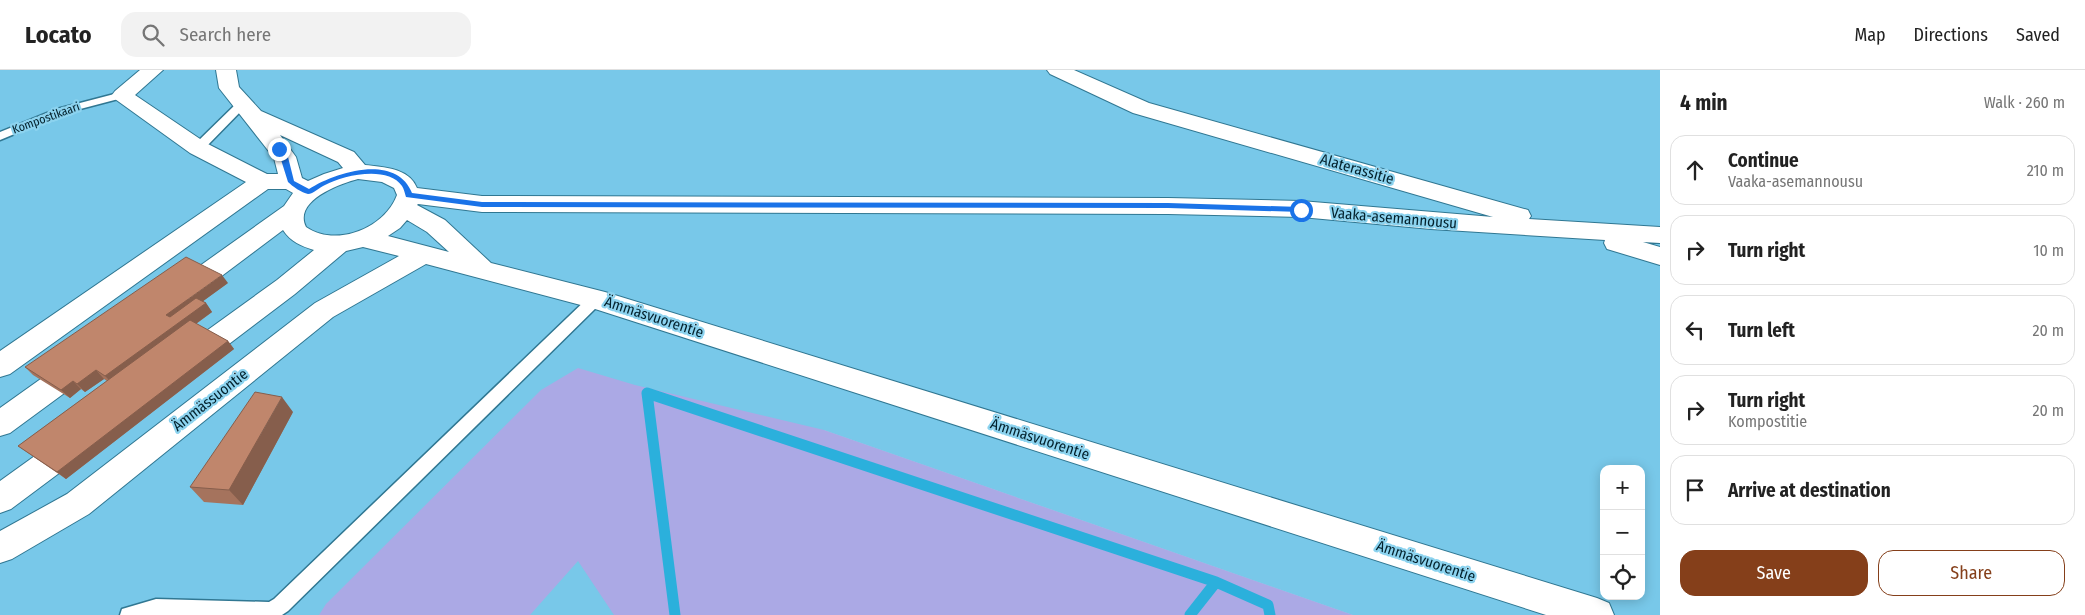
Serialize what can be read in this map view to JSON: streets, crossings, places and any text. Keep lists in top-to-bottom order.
{
  "streets": {
    "street": [
      "Alaterassitie",
      "Vaaka-asemannousu",
      "Ämmäsvuorentie",
      "Ämmässuontie"
    ],
    "lane": ["Kompostikaari"]
  },
  "crossings": [
    ["Alaterassitie", "Vaaka-asemannousu"],
    ["Vaaka-asemannousu", "Ämmäsvuorentie"],
    ["Ämmäsvuorentie", "Ämmässuontie"]
  ],
  "page": {
    "header": "Locato",
    "search": "Search here",
    "nav": ["Map", "Directions", "Saved"],
    "heading": ["4 min", "Walk · 260 m"],
    "list": [
      ["Continue", "Vaaka-asemannousu", "210 m"],
      ["Turn right", "10 m"],
      ["Turn left", "20 m"],
      ["Turn right", "Kompostitie", "20 m"],
      "Arrive at destination"
    ],
    "map_buttons": ["+", "−"],
    "buttons": ["Save", "Share"]
  }
}
